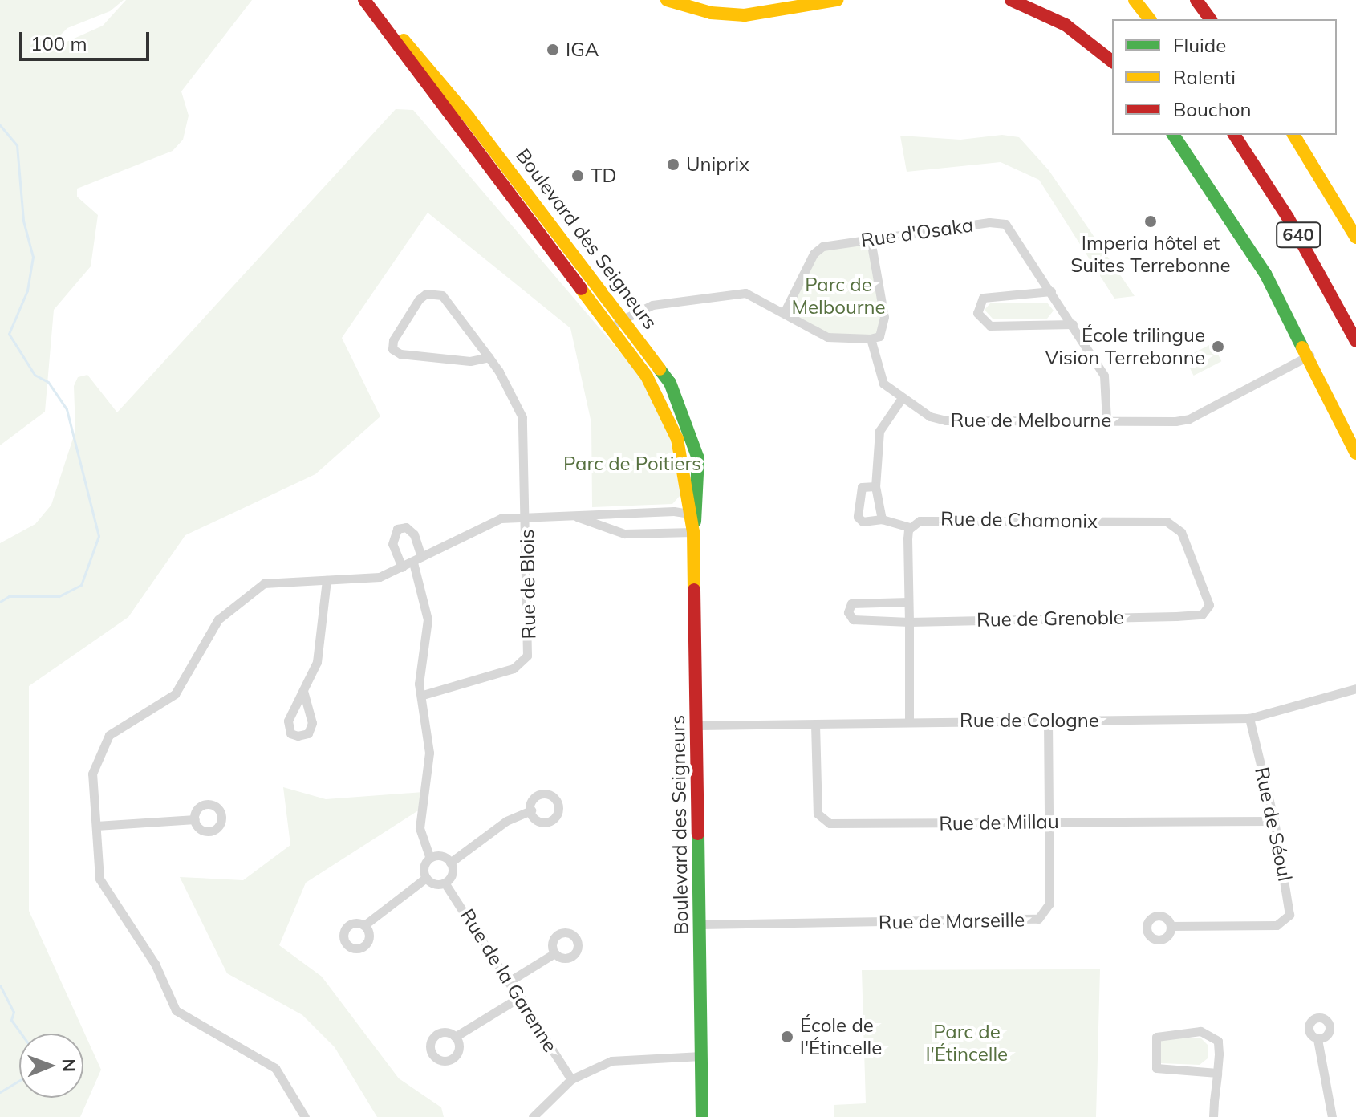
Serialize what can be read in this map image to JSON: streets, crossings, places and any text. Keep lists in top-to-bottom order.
{
  "streets": {
    "main road": ["640", "Boulevard des Seigneurs"],
    "street": [
      "Rue d'Osaka",
      "Rue de Melbourne",
      "Rue de Chamonix",
      "Rue de Blois",
      "Rue de Grenoble",
      "Rue de Cologne",
      "Rue de Millau",
      "Rue de Séoul",
      "Rue de Marseille",
      "Rue de la Garenne"
    ]
  },
  "crossings": [
    ["Rue d'Osaka", "Rue de Melbourne"],
    ["Boulevard des Seigneurs", "Rue de Cologne"],
    ["Boulevard des Seigneurs", "Rue de Marseille"],
    ["Rue de Chamonix", "Rue de Grenoble"],
    ["Rue de Cologne", "Rue de Millau"],
    ["Rue de Cologne", "Rue de Séoul"],
    ["Rue de Cologne", "Rue de Marseille"],
    ["Rue de Millau", "Rue de Séoul"],
    ["Rue de Millau", "Rue de Marseille"]
  ],
  "parks": ["Parc de Melbourne", "Parc de Poitiers", "Parc de l'Étincelle"],
  "places": [
    "IGA",
    "Uniprix",
    "TD",
    "Imperia hôtel et Suites Terrebonne",
    "École trilingue Vision Terrebonne",
    "École de l'Étincelle"
  ],
  "legend": ["Fluide", "Ralenti", "Bouchon"],
  "scale_bar": "100 m",
  "north": "right"
}
